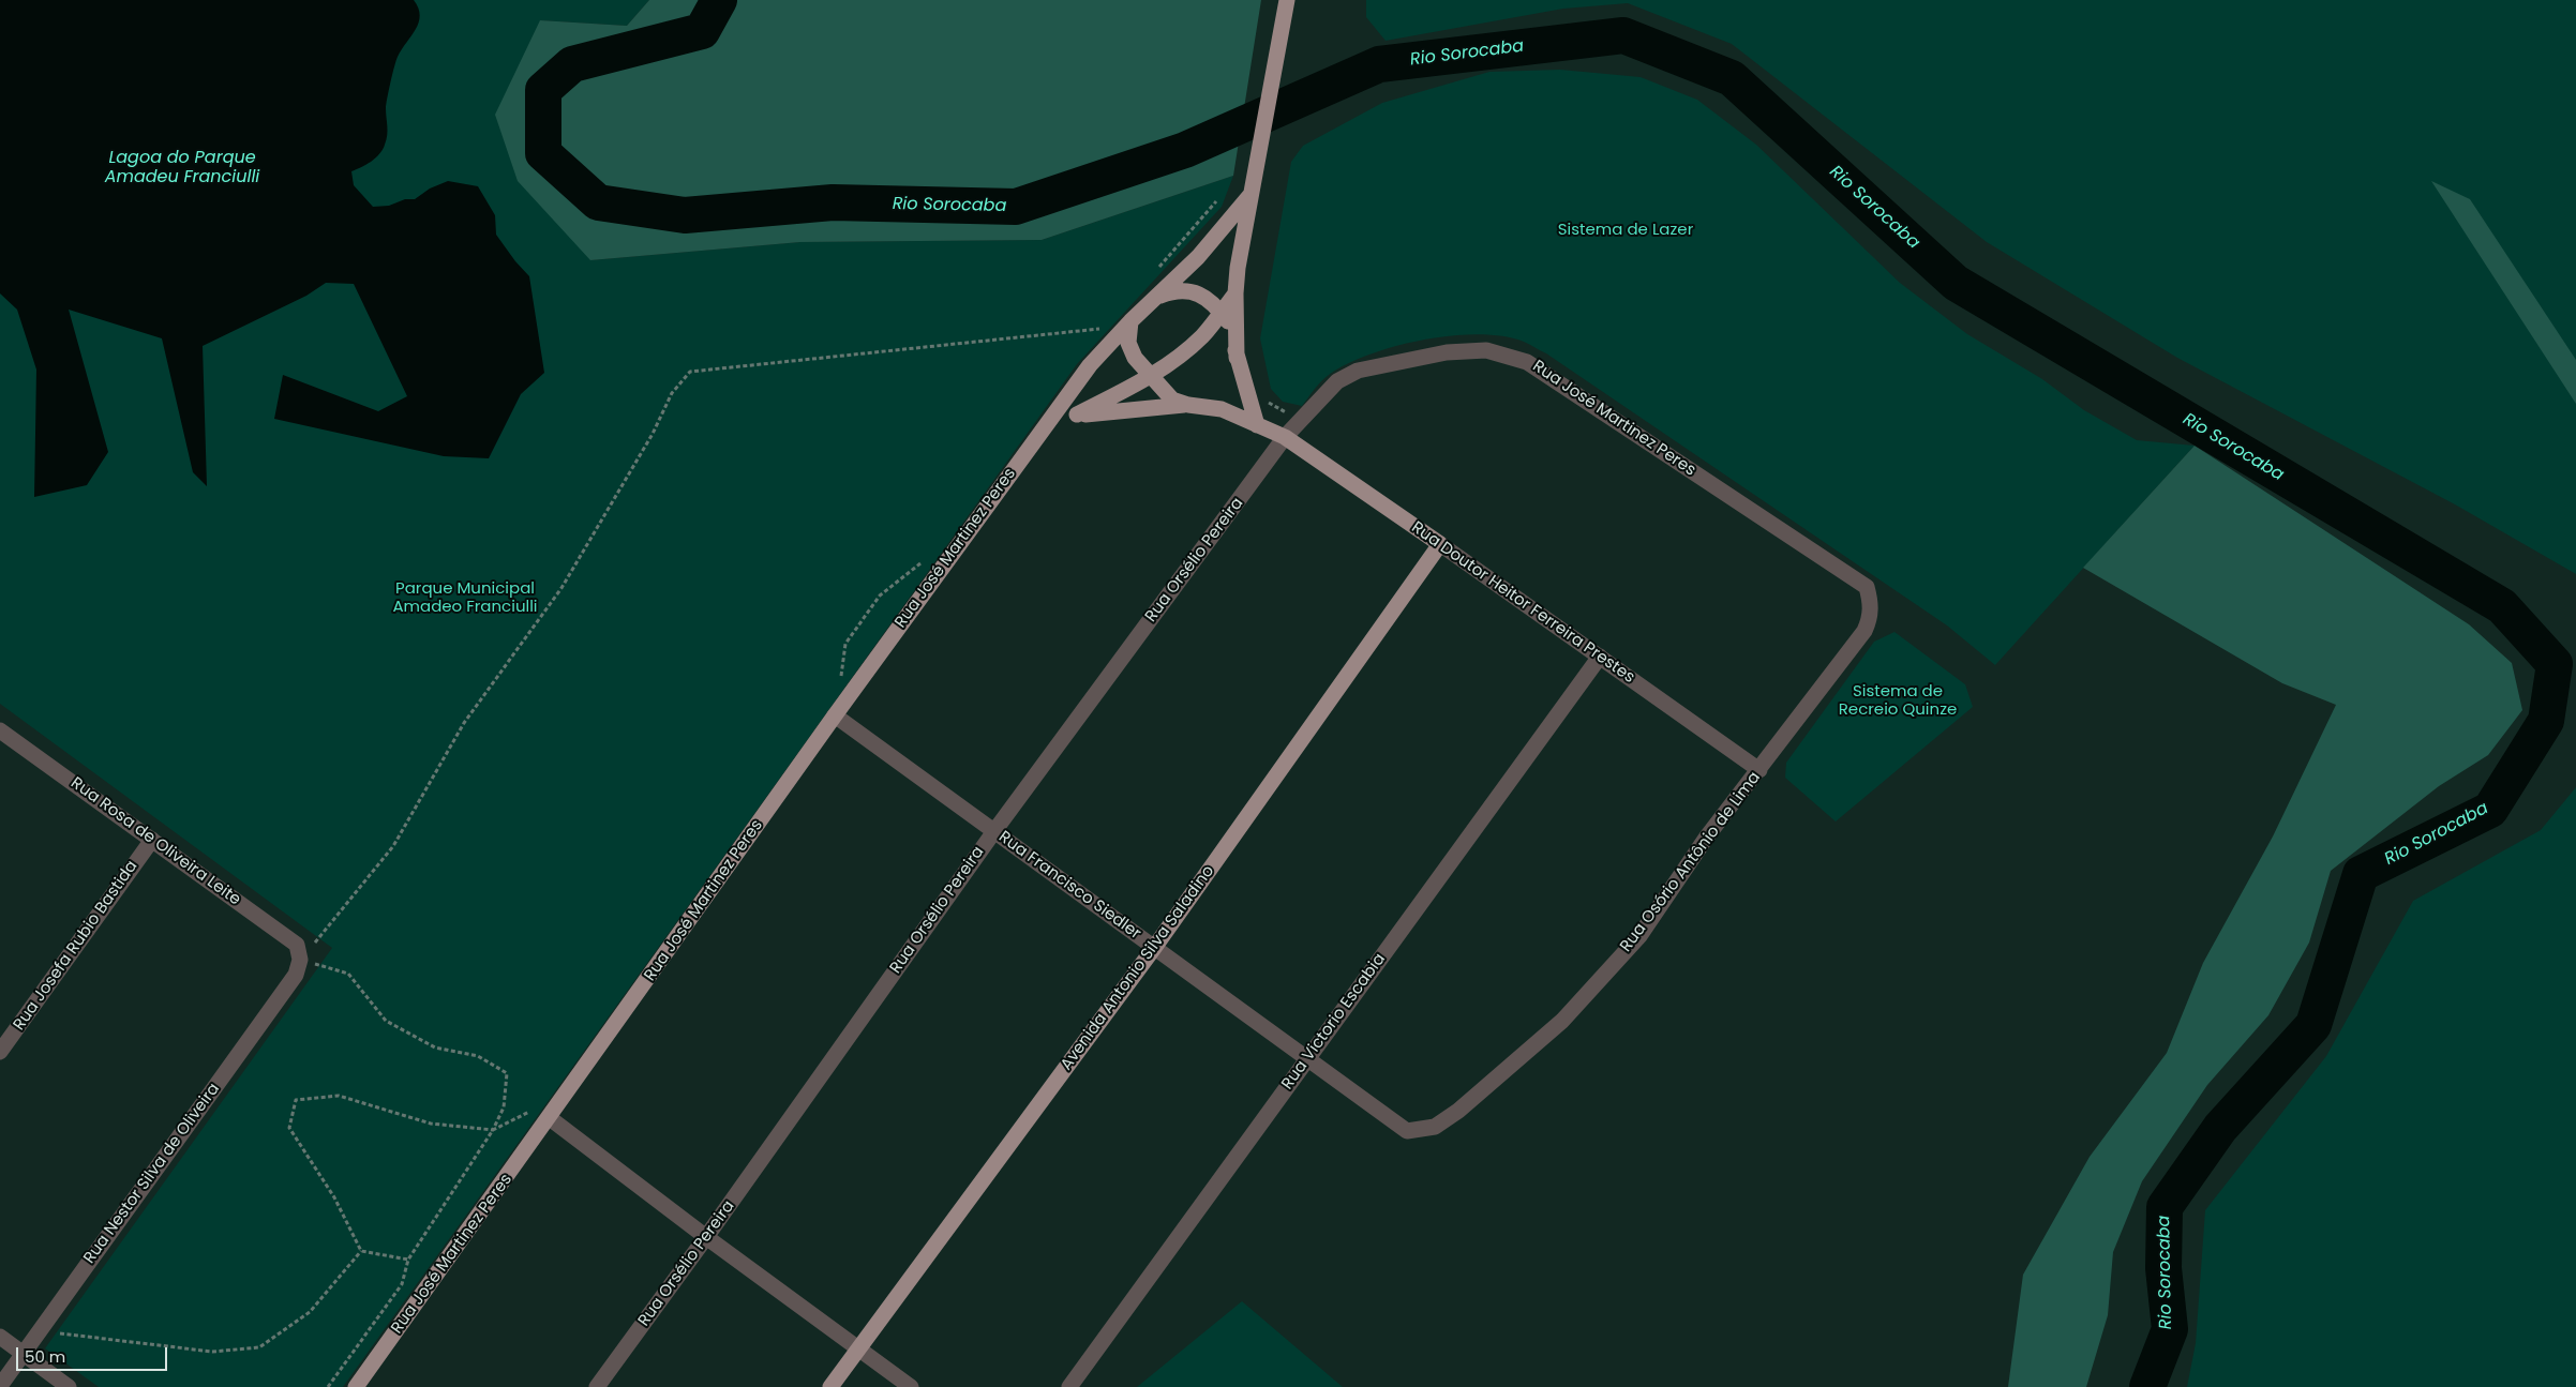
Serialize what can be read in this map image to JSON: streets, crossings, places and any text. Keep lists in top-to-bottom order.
{
  "streets": {
    "main road": ["Rua José Martinez Peres", "Rua Doutor Heitor Ferreira Prestes", "Avenida Antonio Silva Saladino"],
    "street": [
      "Rua Orsélio Pereira",
      "Rua Rosa de Oliveira Leite",
      "Rua Osório Antônio de Lima",
      "Rua Francisco Siedler",
      "Rua Josefa Rubio Bastida",
      "Rua Victorio Escabia",
      "Rua Nestor Silva de Oliveira"
    ]
  },
  "crossings": [
    ["Rua José Martinez Peres", "Rua Orsélio Pereira"],
    ["Rua José Martinez Peres", "Rua Doutor Heitor Ferreira Prestes"],
    ["Rua José Martinez Peres", "Rua Osório Antônio de Lima"],
    ["Rua José Martinez Peres", "Rua Francisco Siedler"],
    ["Rua Orsélio Pereira", "Rua Doutor Heitor Ferreira Prestes"],
    ["Rua Orsélio Pereira", "Rua Francisco Siedler"],
    ["Rua Doutor Heitor Ferreira Prestes", "Rua Osório Antônio de Lima"],
    ["Rua Doutor Heitor Ferreira Prestes", "Avenida Antonio Silva Saladino"],
    ["Rua Doutor Heitor Ferreira Prestes", "Rua Victorio Escabia"],
    ["Rua Rosa de Oliveira Leite", "Rua Josefa Rubio Bastida"],
    ["Rua Rosa de Oliveira Leite", "Rua Nestor Silva de Oliveira"],
    ["Rua Osório Antônio de Lima", "Rua Francisco Siedler"],
    ["Rua Francisco Siedler", "Avenida Antonio Silva Saladino"],
    ["Rua Francisco Siedler", "Rua Victorio Escabia"]
  ],
  "water": ["Rio Sorocaba", "Lagoa do Parque Amadeu Franciulli"],
  "parks": ["Sistema de Lazer", "Parque Municipal Amadeo Franciulli", "Sistema de Recreio Quinze"],
  "scale_bar": "50 m"
}
